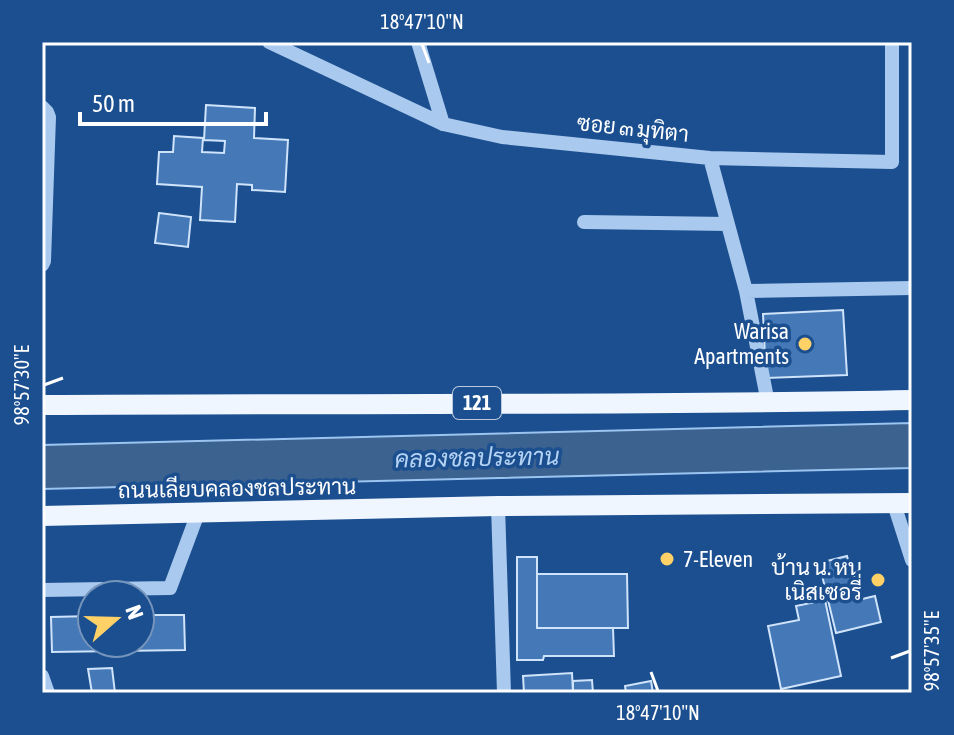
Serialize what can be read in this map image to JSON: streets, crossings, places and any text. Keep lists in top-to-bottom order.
{
  "streets": {
    "main road": ["121", "ถนนเลียบคลองชลประทาน"],
    "street": ["ซอย ๓ มุทิตา"]
  },
  "water": ["คลองชลประทาน"],
  "places": ["Warisa Apartments", "7-Eleven", "บ้าน น. หนู เนิสเซอรี่"],
  "scale_bar": "50 m",
  "north": "right",
  "coordinates": ["18°47'10\"N", "98°57'30\"E", "98°57'35\"E"]
}
